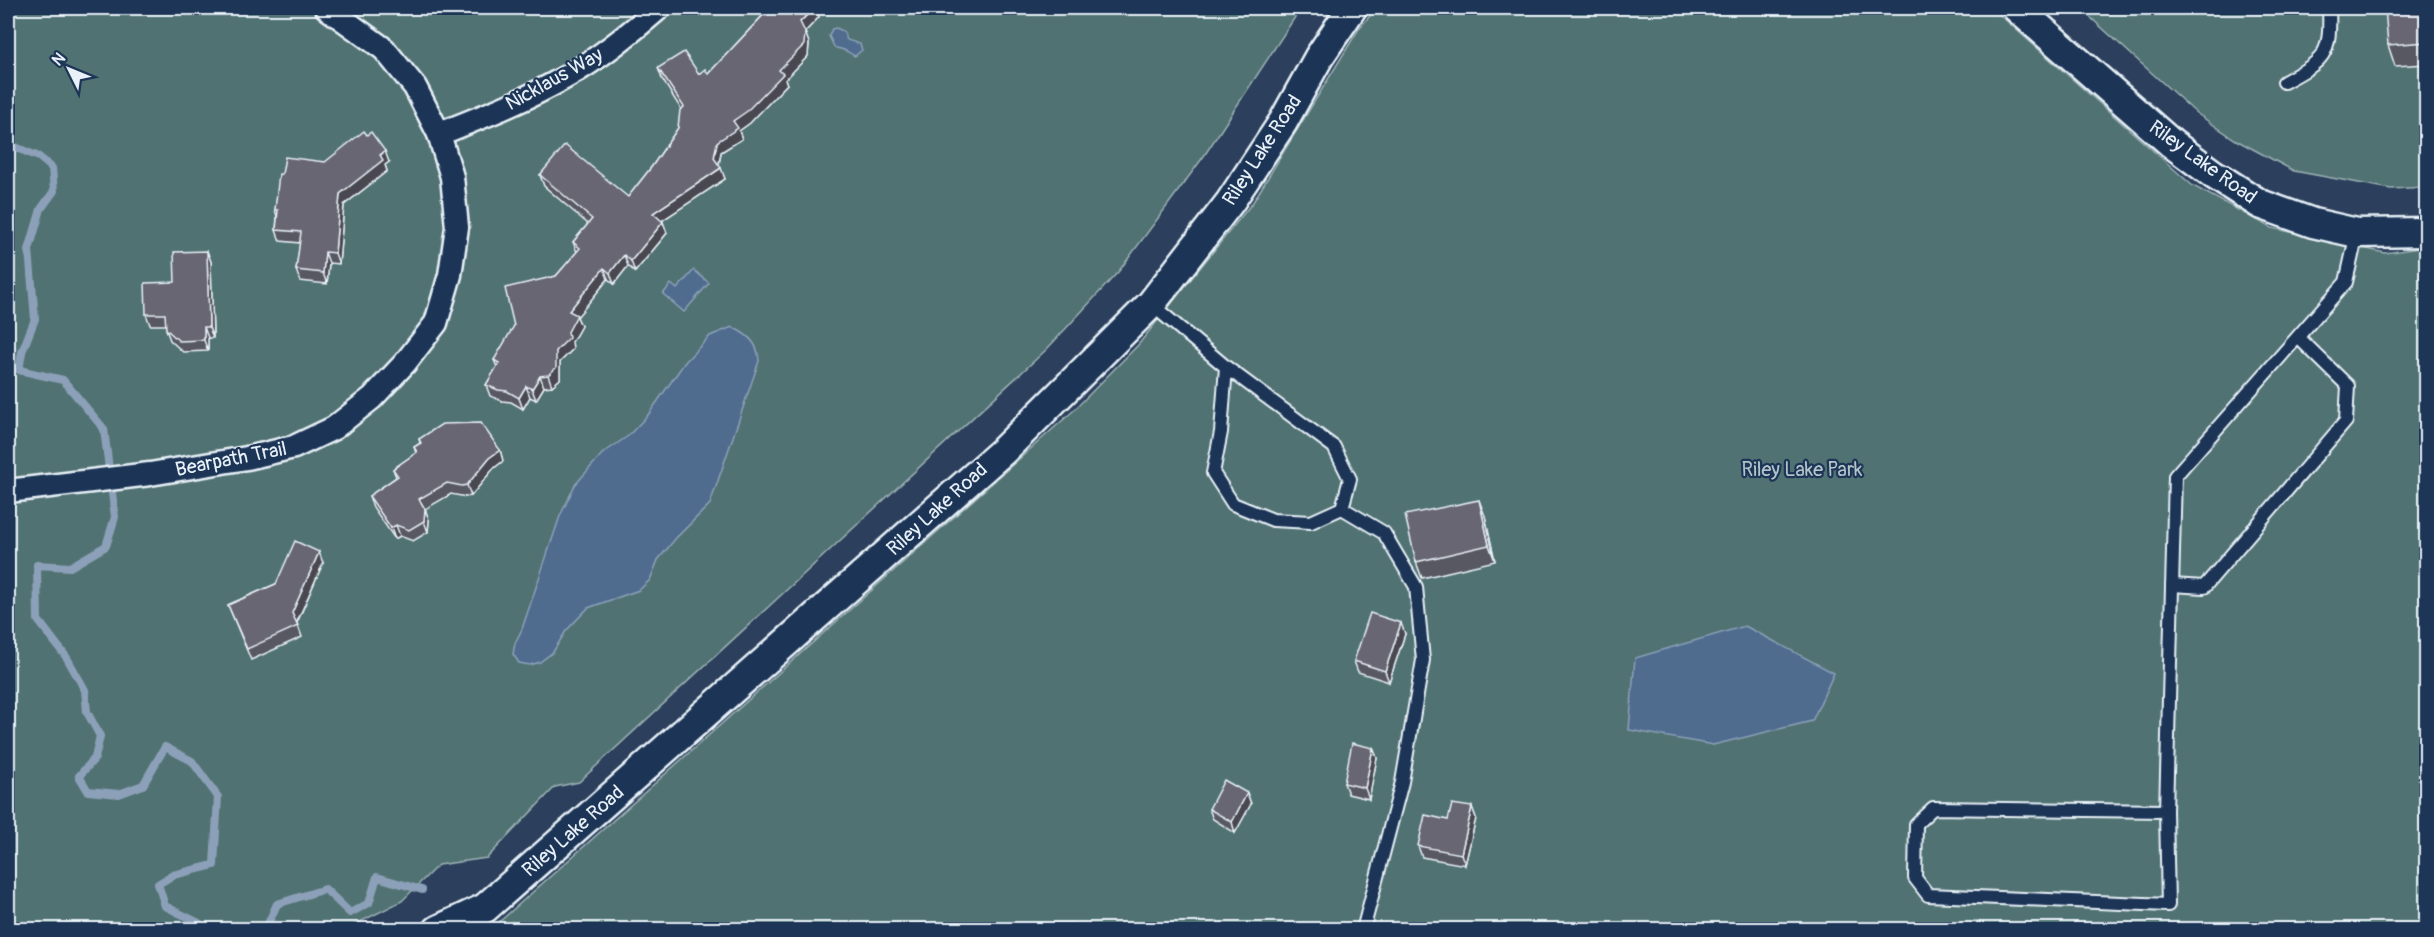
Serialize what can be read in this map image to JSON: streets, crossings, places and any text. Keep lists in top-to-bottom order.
{
  "streets": {
    "street": ["Nicklaus Way", "Riley Lake Road", "Bearpath Trail"]
  },
  "crossings": [
    ["Nicklaus Way", "Bearpath Trail"]
  ],
  "parks": ["Riley Lake Park"],
  "north": "top left"
}
